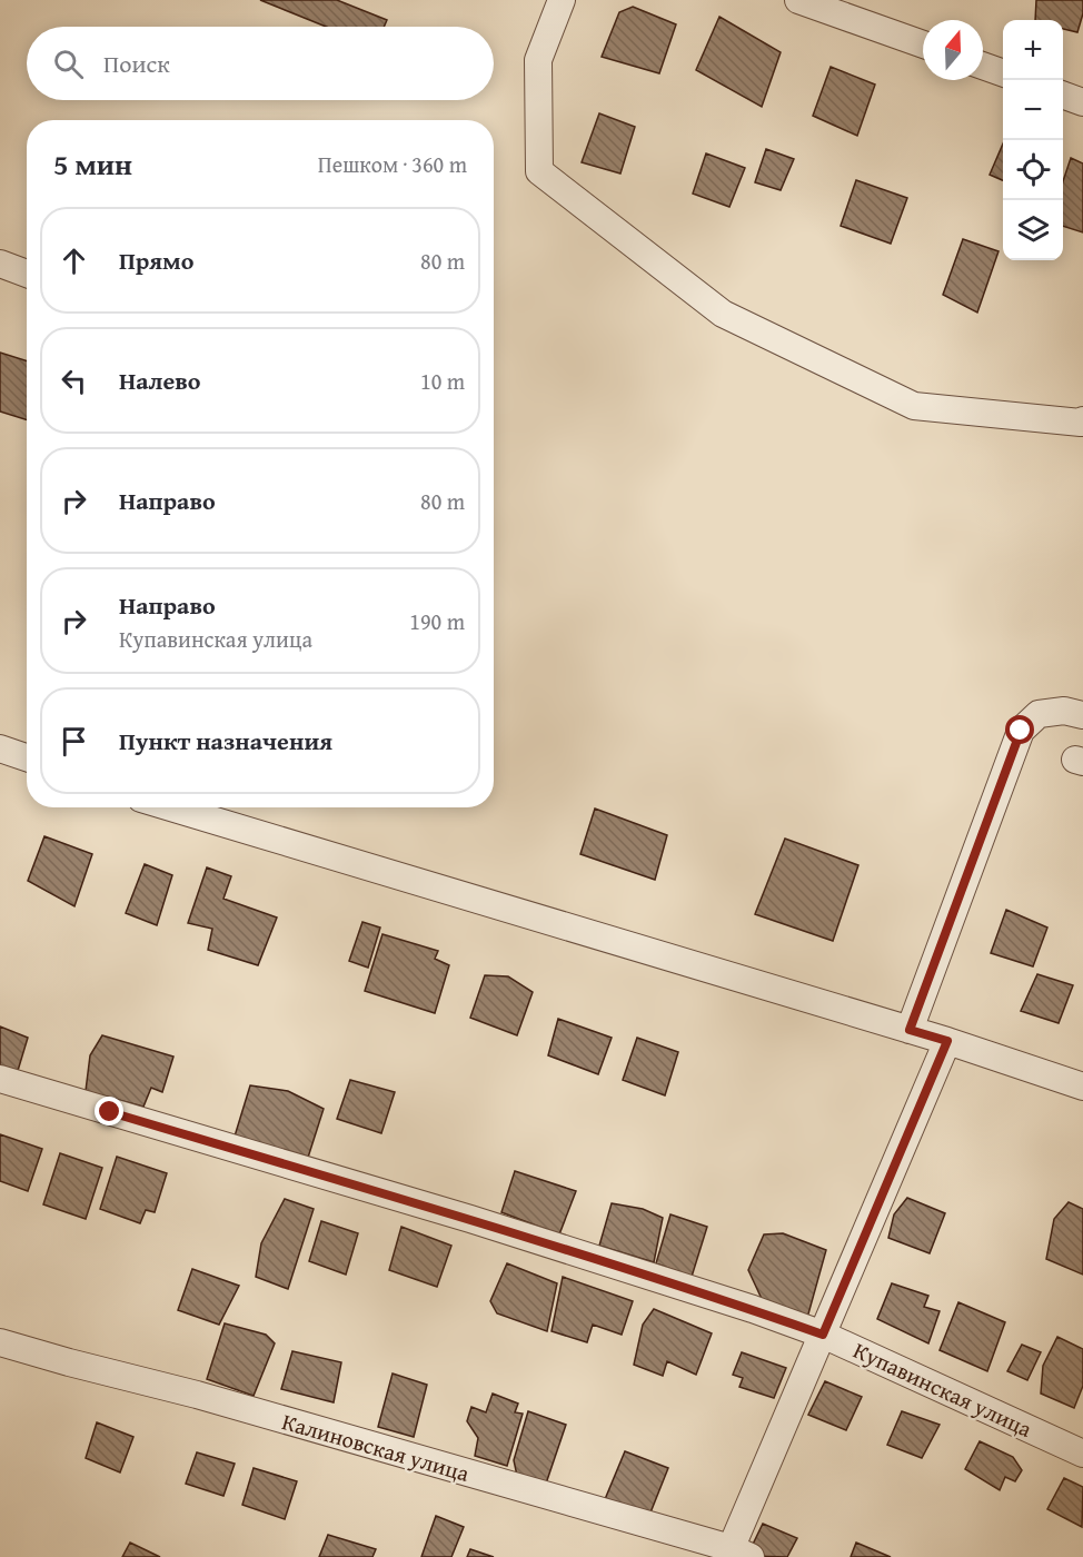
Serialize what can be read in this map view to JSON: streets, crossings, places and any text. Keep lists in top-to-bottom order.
{
  "streets": {
    "street": ["Купавинская улица", "Калиновская улица"]
  },
  "north": "top",
  "page": {
    "map_buttons": ["+", "−"],
    "search": "Поиск",
    "heading": ["5 мин", "Пешком · 360 m"],
    "list": [
      ["Прямо", "80 m"],
      ["Налево", "10 m"],
      ["Направо", "80 m"],
      ["Направо", "Купавинская улица", "190 m"],
      "Пункт назначения"
    ]
  }
}
